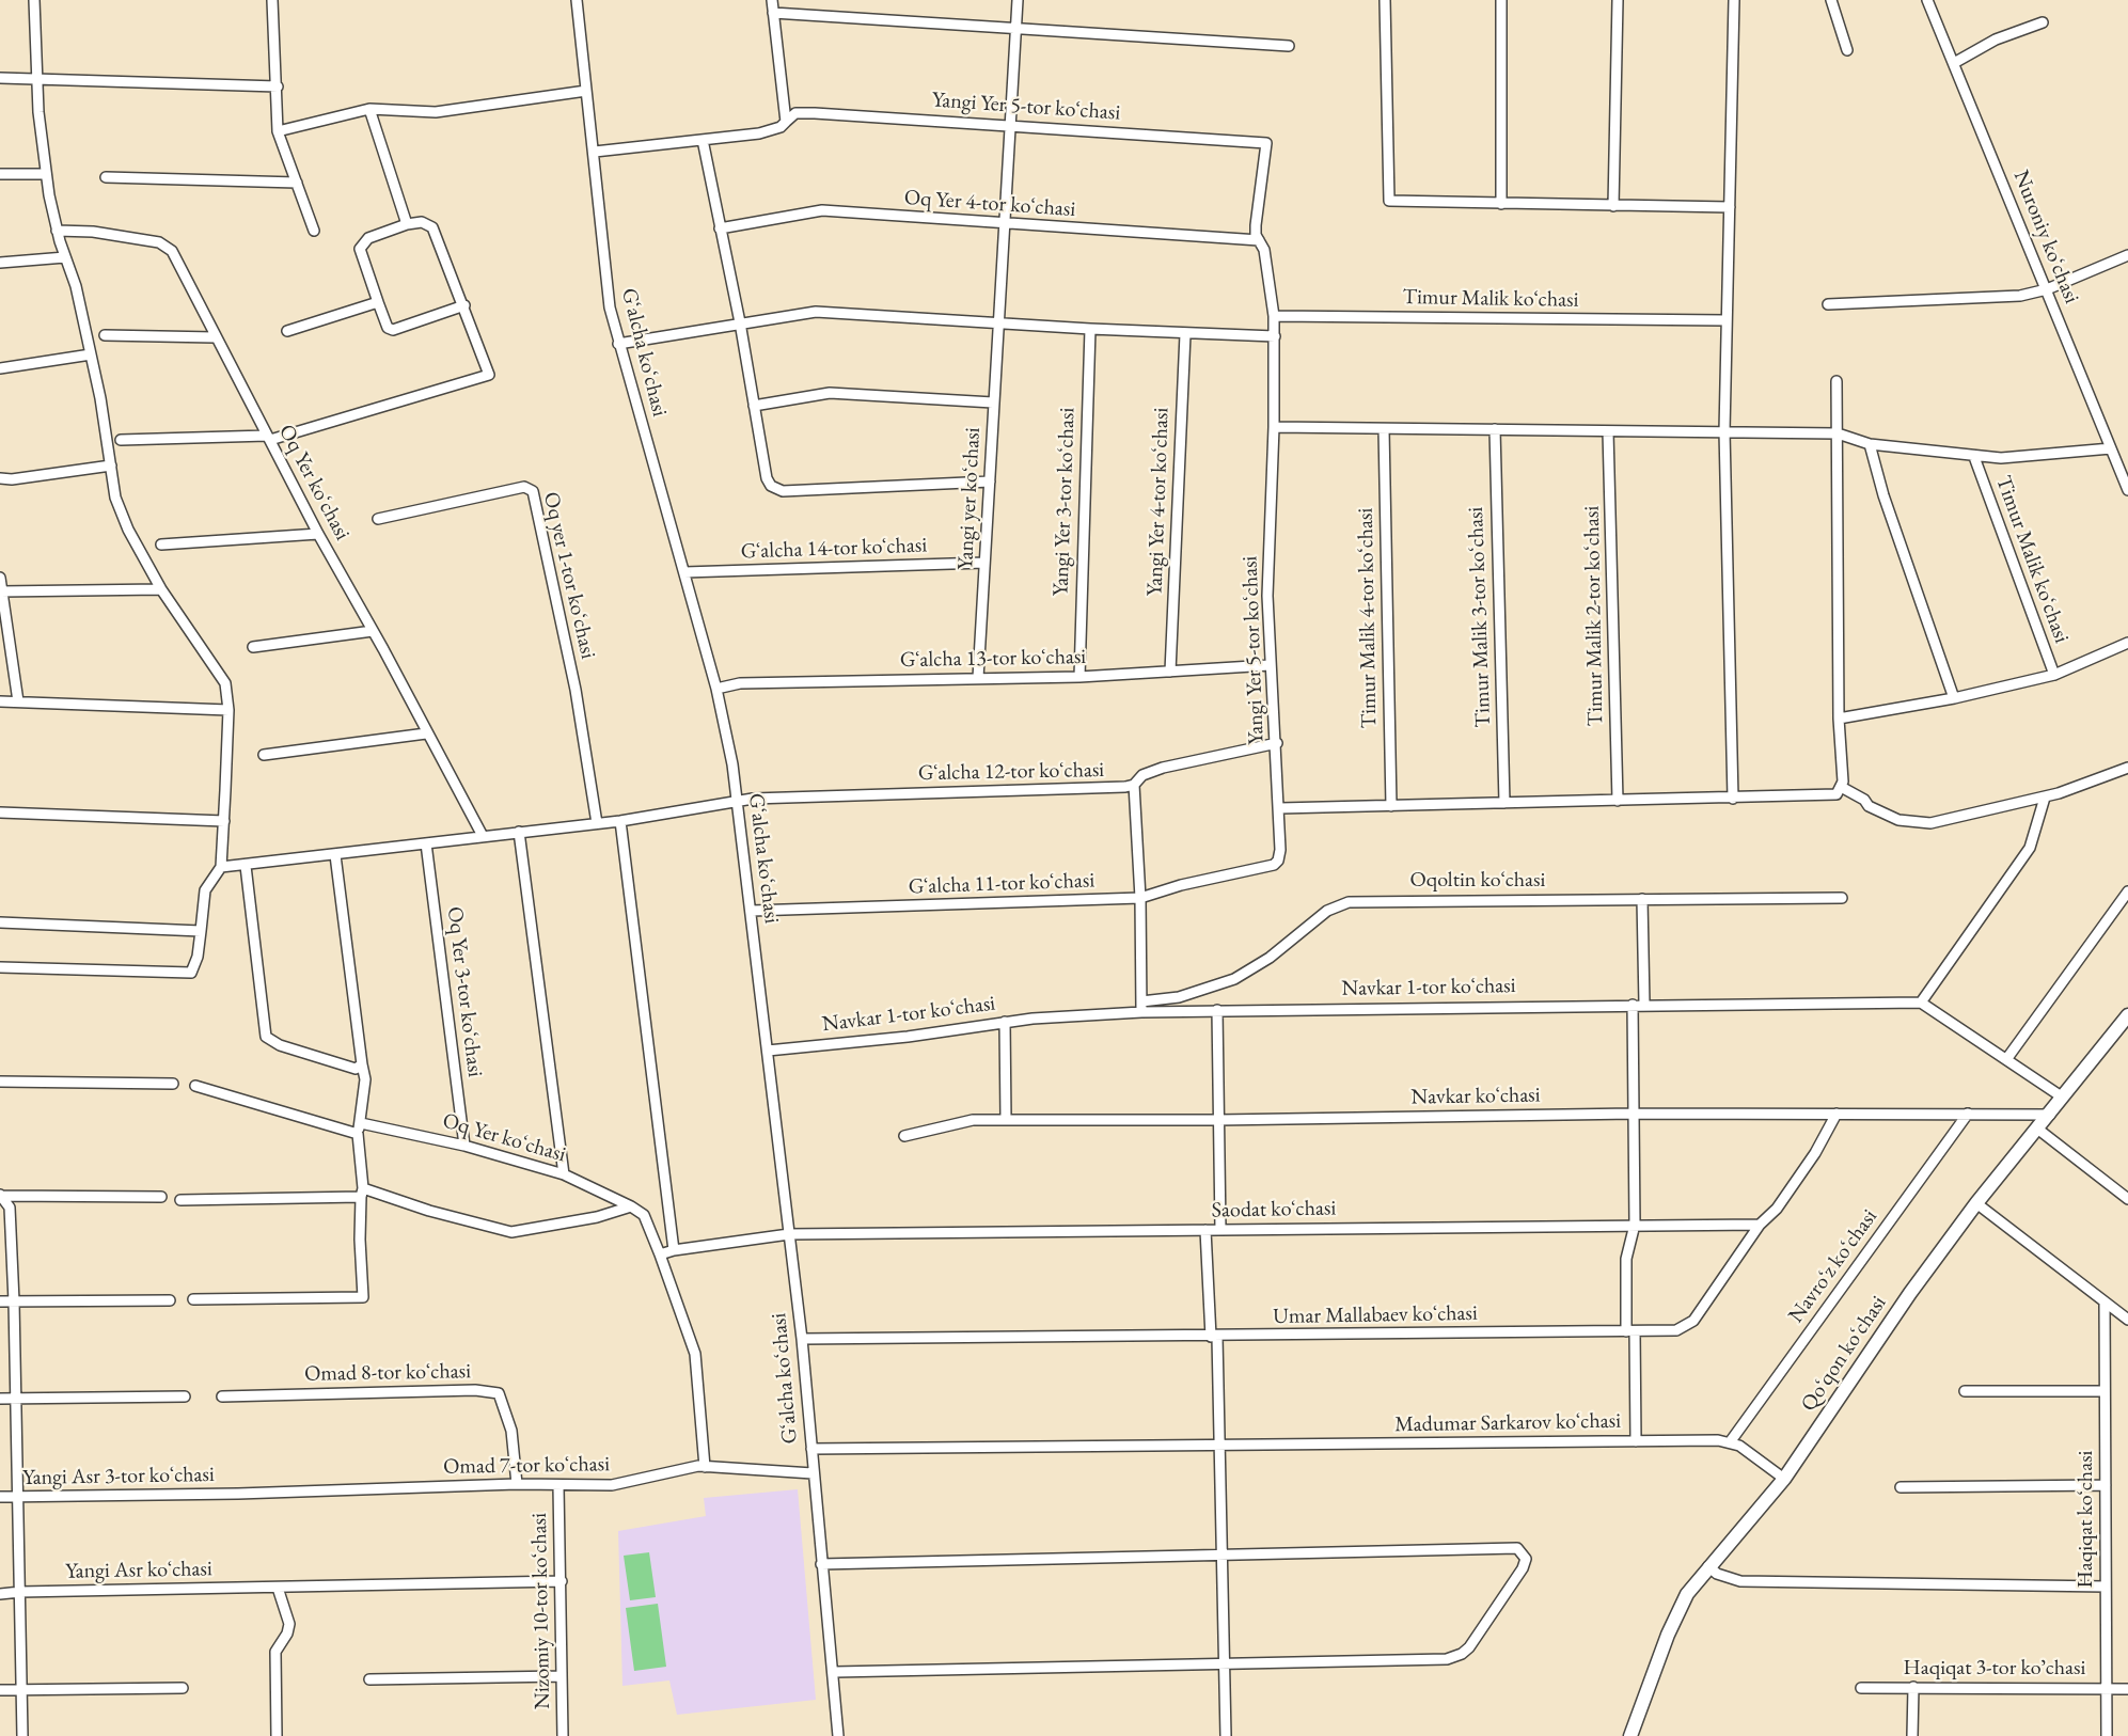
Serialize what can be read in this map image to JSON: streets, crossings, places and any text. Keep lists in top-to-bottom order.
{
  "streets": {
    "main road": ["Qoʻqon koʻchasi"],
    "street": [
      "Yangi Yer 5-tor koʻchasi",
      "Oq Yer 4-tor koʻchasi",
      "Nuroniy koʻchasi",
      "Timur Malik koʻchasi",
      "Gʻalcha koʻchasi",
      "Oq Yer koʻchasi",
      "Yangi yer koʻchasi",
      "Yangi Yer 3-tor koʻchasi",
      "Yangi Yer 4-tor koʻchasi",
      "Gʻalcha 14-tor koʻchasi",
      "Oq yer 1-tor koʻchasi",
      "Timur Malik 2-tor koʻchasi",
      "Timur Malik 3-tor koʻchasi",
      "Timur Malik 4-tor koʻchasi",
      "Gʻalcha 13-tor koʻchasi",
      "Gʻalcha 12-tor koʻchasi",
      "Oqoltin koʻchasi",
      "Gʻalcha 11-tor koʻchasi",
      "Navkar 1-tor koʻchasi",
      "Oq Yer 3-tor koʻchasi",
      "Navkar koʻchasi",
      "Saodat koʻchasi",
      "Navroʻz koʻchasi",
      "Umar Mallabaev koʻchasi",
      "Omad 8-tor koʻchasi",
      "Madumar Sarkarov koʻchasi",
      "Omad 7-tor koʻchasi",
      "Yangi Asr 3-tor koʻchasi",
      "Haqiqat koʻchasi",
      "Yangi Asr koʻchasi",
      "Nizomiy 10-tor koʻchasi",
      "Haqiqat 3-tor koʼchasi"
    ]
  },
  "crossings": [
    ["Yangi Yer 5-tor koʻchasi", "Oq Yer 4-tor koʻchasi"],
    ["Yangi Yer 5-tor koʻchasi", "Timur Malik koʻchasi"],
    ["Yangi Yer 5-tor koʻchasi", "Yangi yer koʻchasi"],
    ["Yangi Yer 5-tor koʻchasi", "Gʻalcha 13-tor koʻchasi"],
    ["Yangi Yer 5-tor koʻchasi", "Gʻalcha 12-tor koʻchasi"],
    ["Yangi Yer 5-tor koʻchasi", "Gʻalcha 11-tor koʻchasi"],
    ["Oq Yer 4-tor koʻchasi", "Yangi yer koʻchasi"],
    ["Nuroniy koʻchasi", "Timur Malik koʻchasi"],
    ["Timur Malik koʻchasi", "Timur Malik 2-tor koʻchasi"],
    ["Timur Malik koʻchasi", "Timur Malik 3-tor koʻchasi"],
    ["Timur Malik koʻchasi", "Timur Malik 4-tor koʻchasi"],
    ["Gʻalcha koʻchasi", "Gʻalcha 14-tor koʻchasi"],
    ["Gʻalcha koʻchasi", "Gʻalcha 13-tor koʻchasi"],
    ["Gʻalcha koʻchasi", "Gʻalcha 12-tor koʻchasi"],
    ["Gʻalcha koʻchasi", "Gʻalcha 11-tor koʻchasi"],
    ["Gʻalcha koʻchasi", "Navkar 1-tor koʻchasi"],
    ["Gʻalcha koʻchasi", "Saodat koʻchasi"],
    ["Gʻalcha koʻchasi", "Umar Mallabaev koʻchasi"],
    ["Gʻalcha koʻchasi", "Madumar Sarkarov koʻchasi"],
    ["Gʻalcha koʻchasi", "Omad 7-tor koʻchasi"],
    ["Oq Yer koʻchasi", "Oq Yer 3-tor koʻchasi"],
    ["Yangi yer koʻchasi", "Gʻalcha 14-tor koʻchasi"],
    ["Yangi yer koʻchasi", "Gʻalcha 13-tor koʻchasi"],
    ["Yangi Yer 3-tor koʻchasi", "Gʻalcha 13-tor koʻchasi"],
    ["Yangi Yer 4-tor koʻchasi", "Gʻalcha 13-tor koʻchasi"],
    ["Oqoltin koʻchasi", "Navkar 1-tor koʻchasi"],
    ["Navkar koʻchasi", "Navroʻz koʻchasi"],
    ["Navkar koʻchasi", "Umar Mallabaev koʻchasi"],
    ["Navkar koʻchasi", "Qoʻqon koʻchasi"],
    ["Saodat koʻchasi", "Umar Mallabaev koʻchasi"],
    ["Navroʻz koʻchasi", "Madumar Sarkarov koʻchasi"],
    ["Omad 8-tor koʻchasi", "Omad 7-tor koʻchasi"],
    ["Omad 7-tor koʻchasi", "Yangi Asr 3-tor koʻchasi"],
    ["Omad 7-tor koʻchasi", "Nizomiy 10-tor koʻchasi"],
    ["Haqiqat koʻchasi", "Haqiqat 3-tor koʼchasi"],
    ["Yangi Asr koʻchasi", "Nizomiy 10-tor koʻchasi"]
  ]
}
